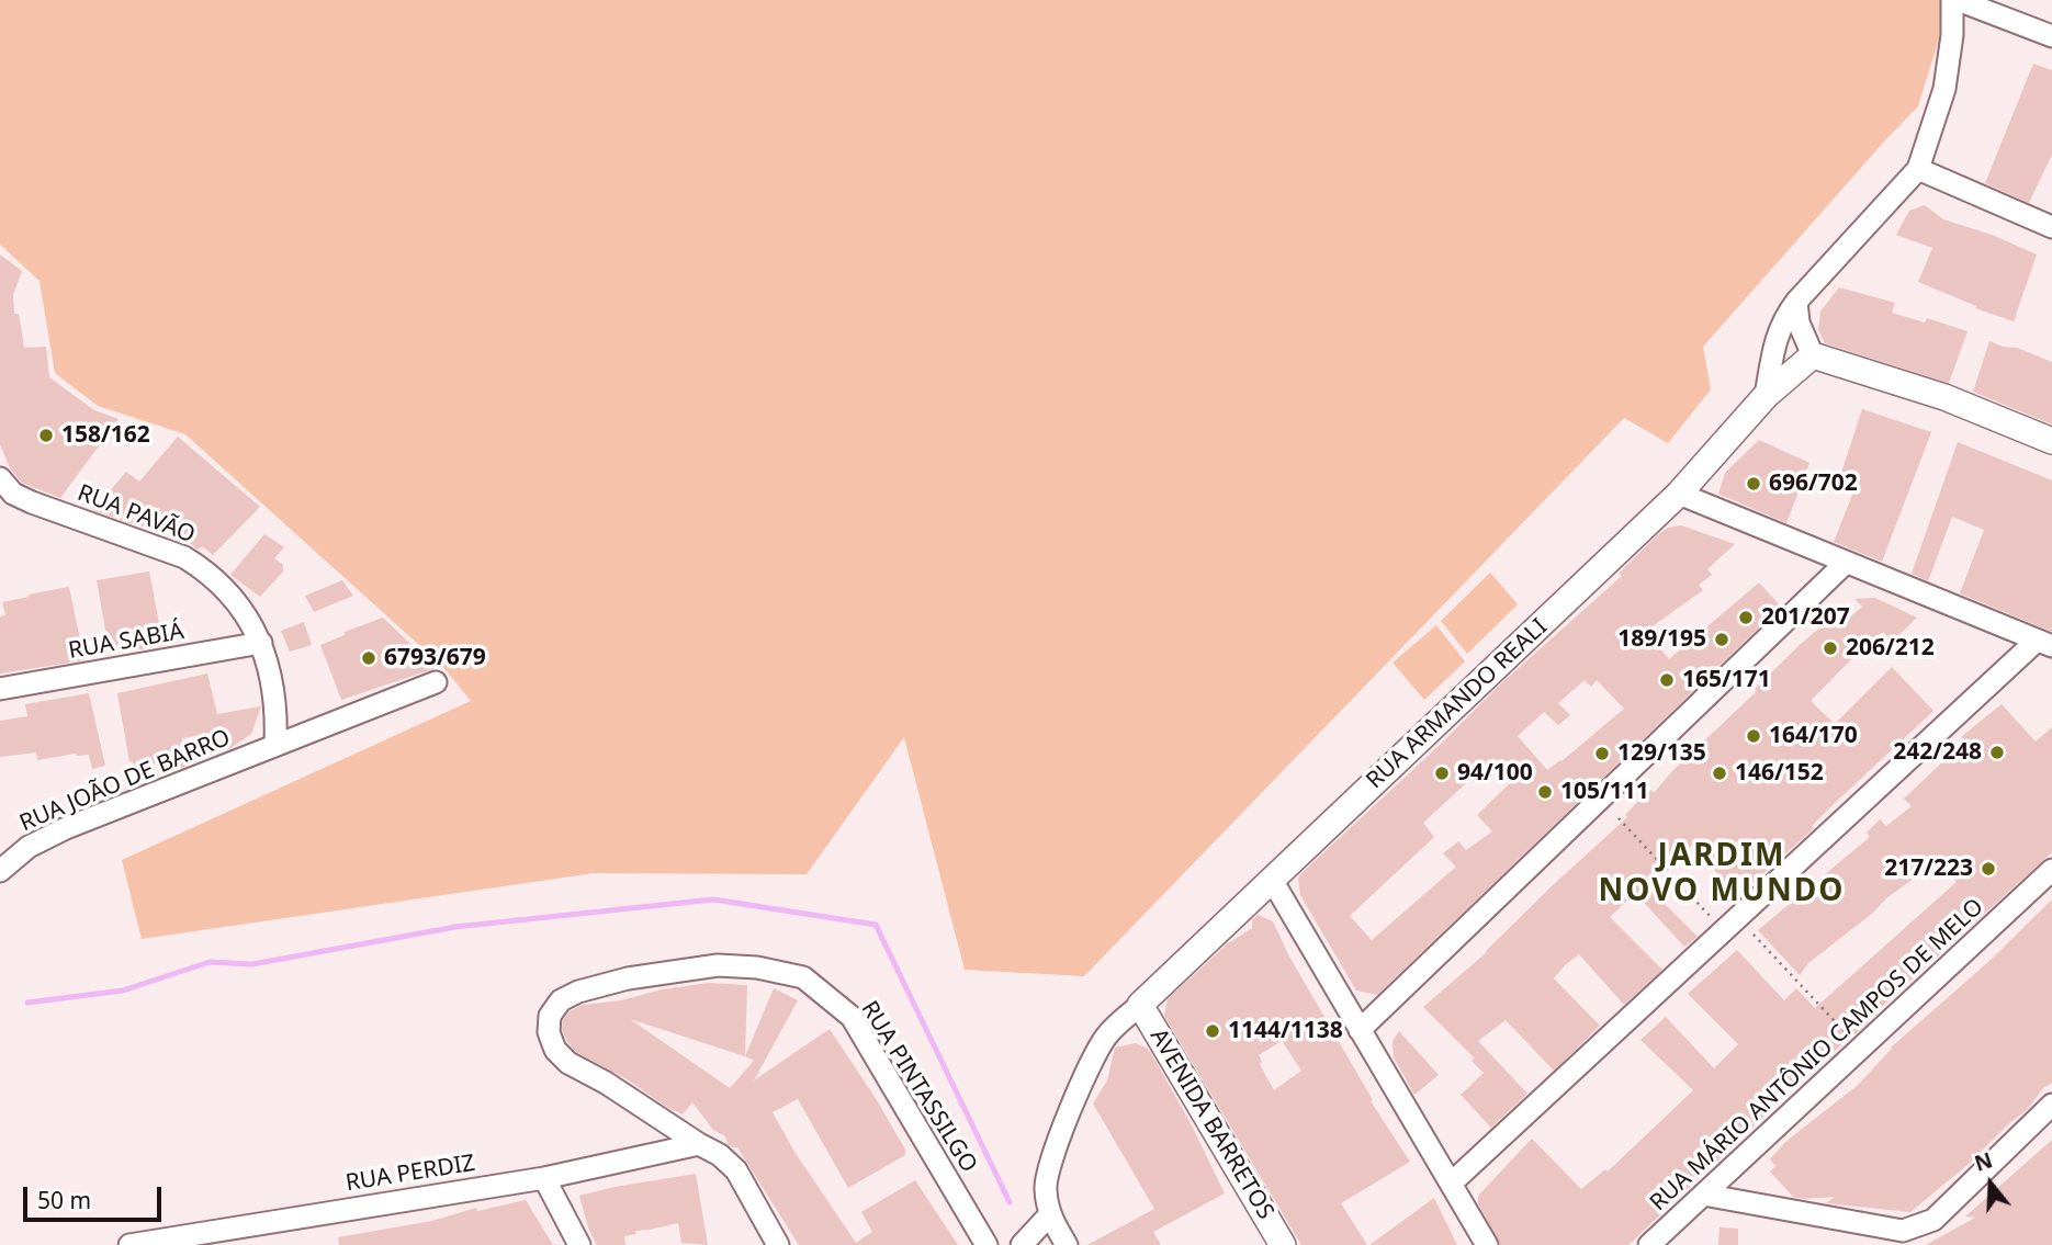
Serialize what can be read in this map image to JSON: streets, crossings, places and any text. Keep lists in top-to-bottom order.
{
  "streets": {
    "street": [
      "RUA PAVÃO",
      "RUA SABIÁ",
      "RUA ARMANDO REALI",
      "RUA JOÃO DE BARRO",
      "RUA MÁRIO ANTÔNIO CAMPOS DE MELO",
      "RUA PINTASSILGO",
      "AVENIDA BARRETOS",
      "RUA PERDIZ"
    ]
  },
  "crossings": [
    ["RUA PAVÃO", "RUA SABIÁ"],
    ["RUA PAVÃO", "RUA JOÃO DE BARRO"],
    ["RUA ARMANDO REALI", "AVENIDA BARRETOS"],
    ["RUA PINTASSILGO", "RUA PERDIZ"]
  ],
  "districts": ["JARDIM NOVO MUNDO"],
  "places": [
    "158/162",
    "696/702",
    "201/207",
    "189/195",
    "206/212",
    "6793/679",
    "165/171",
    "164/170",
    "242/248",
    "129/135",
    "94/100",
    "146/152",
    "105/111",
    "217/223",
    "1144/1138"
  ],
  "scale_bar": "50 m",
  "north": "top"
}
